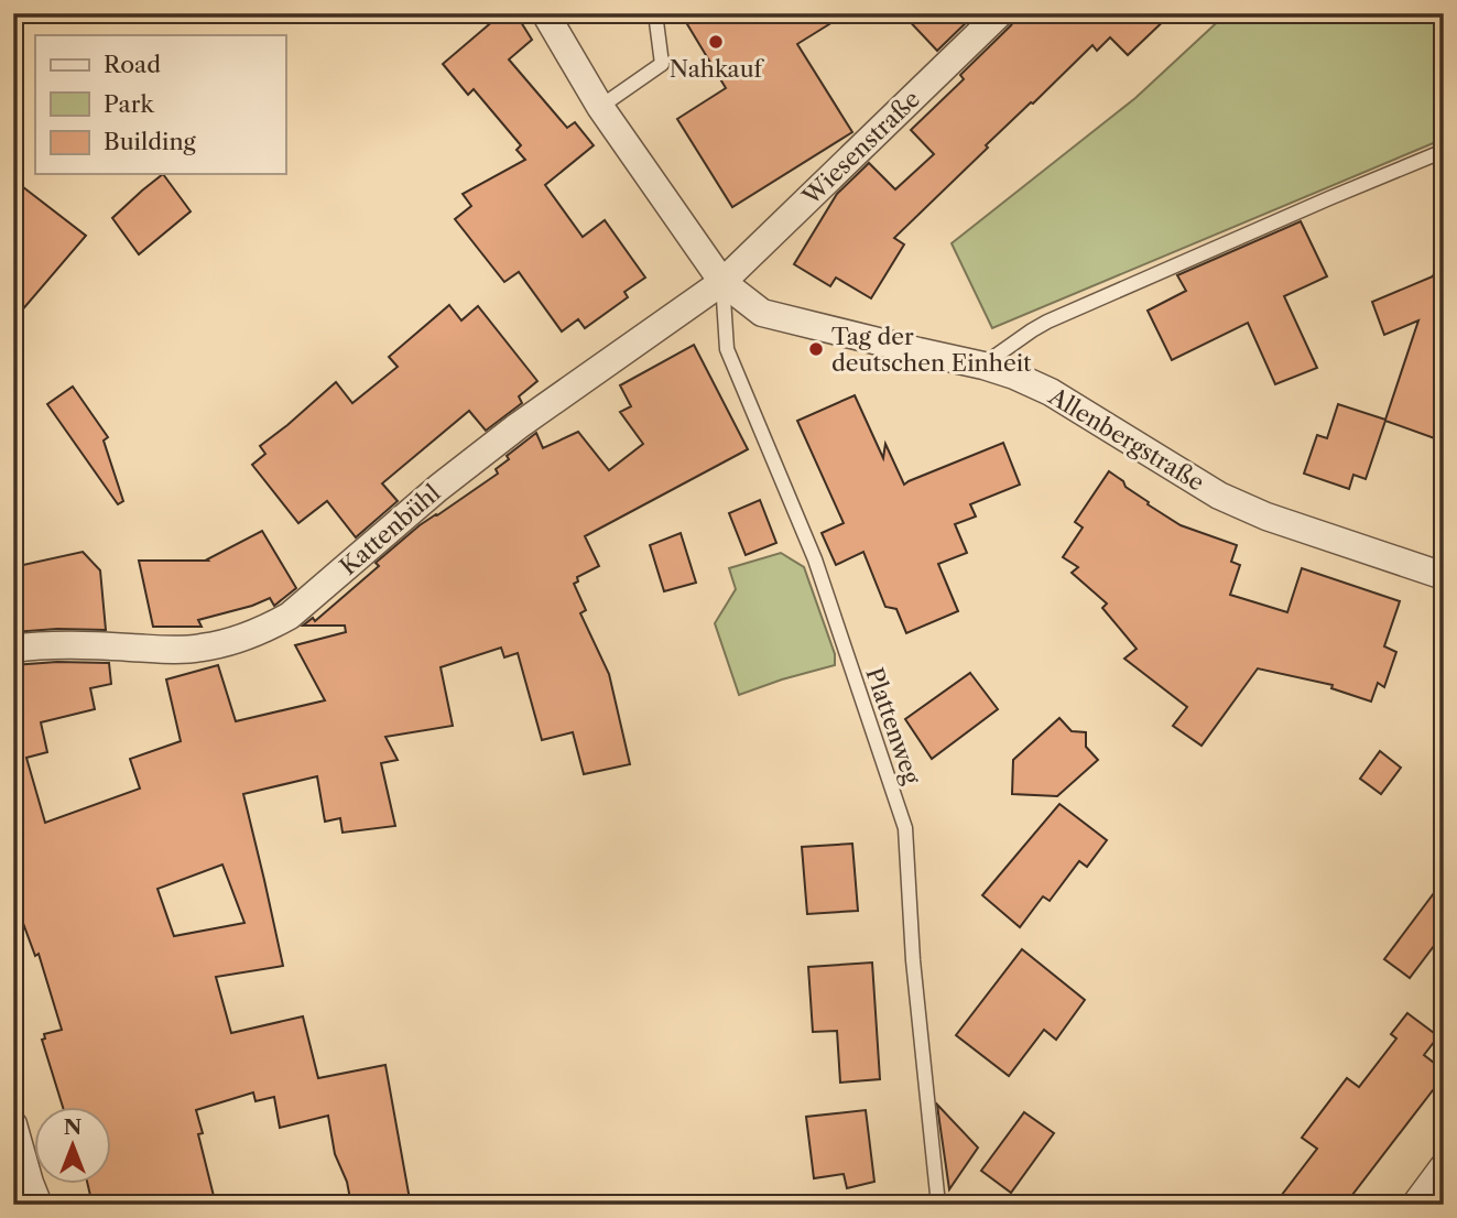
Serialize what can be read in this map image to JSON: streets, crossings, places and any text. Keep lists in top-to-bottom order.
{
  "streets": {
    "street": ["Wiesenstraße", "Allenbergstraße", "Kattenbühl"],
    "lane": ["Plattenweg"]
  },
  "crossings": [
    ["Wiesenstraße", "Allenbergstraße"],
    ["Wiesenstraße", "Kattenbühl"],
    ["Wiesenstraße", "Plattenweg"],
    ["Allenbergstraße", "Kattenbühl"],
    ["Allenbergstraße", "Plattenweg"],
    ["Kattenbühl", "Plattenweg"]
  ],
  "places": ["Nahkauf", "Tag der deutschen Einheit"],
  "legend": ["Road", "Park", "Building"],
  "north": "top"
}
